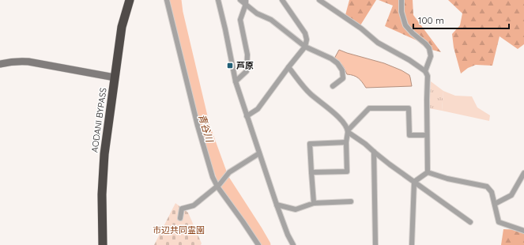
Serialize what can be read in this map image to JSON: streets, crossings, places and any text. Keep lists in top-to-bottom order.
{
  "streets": {
    "highway": ["AODANI BYPASS"]
  },
  "water": ["青谷川"],
  "parks": ["市辺共同霊園"],
  "places": {
    "transit": ["芦原"]
  },
  "scale_bar": "100 m"
}
